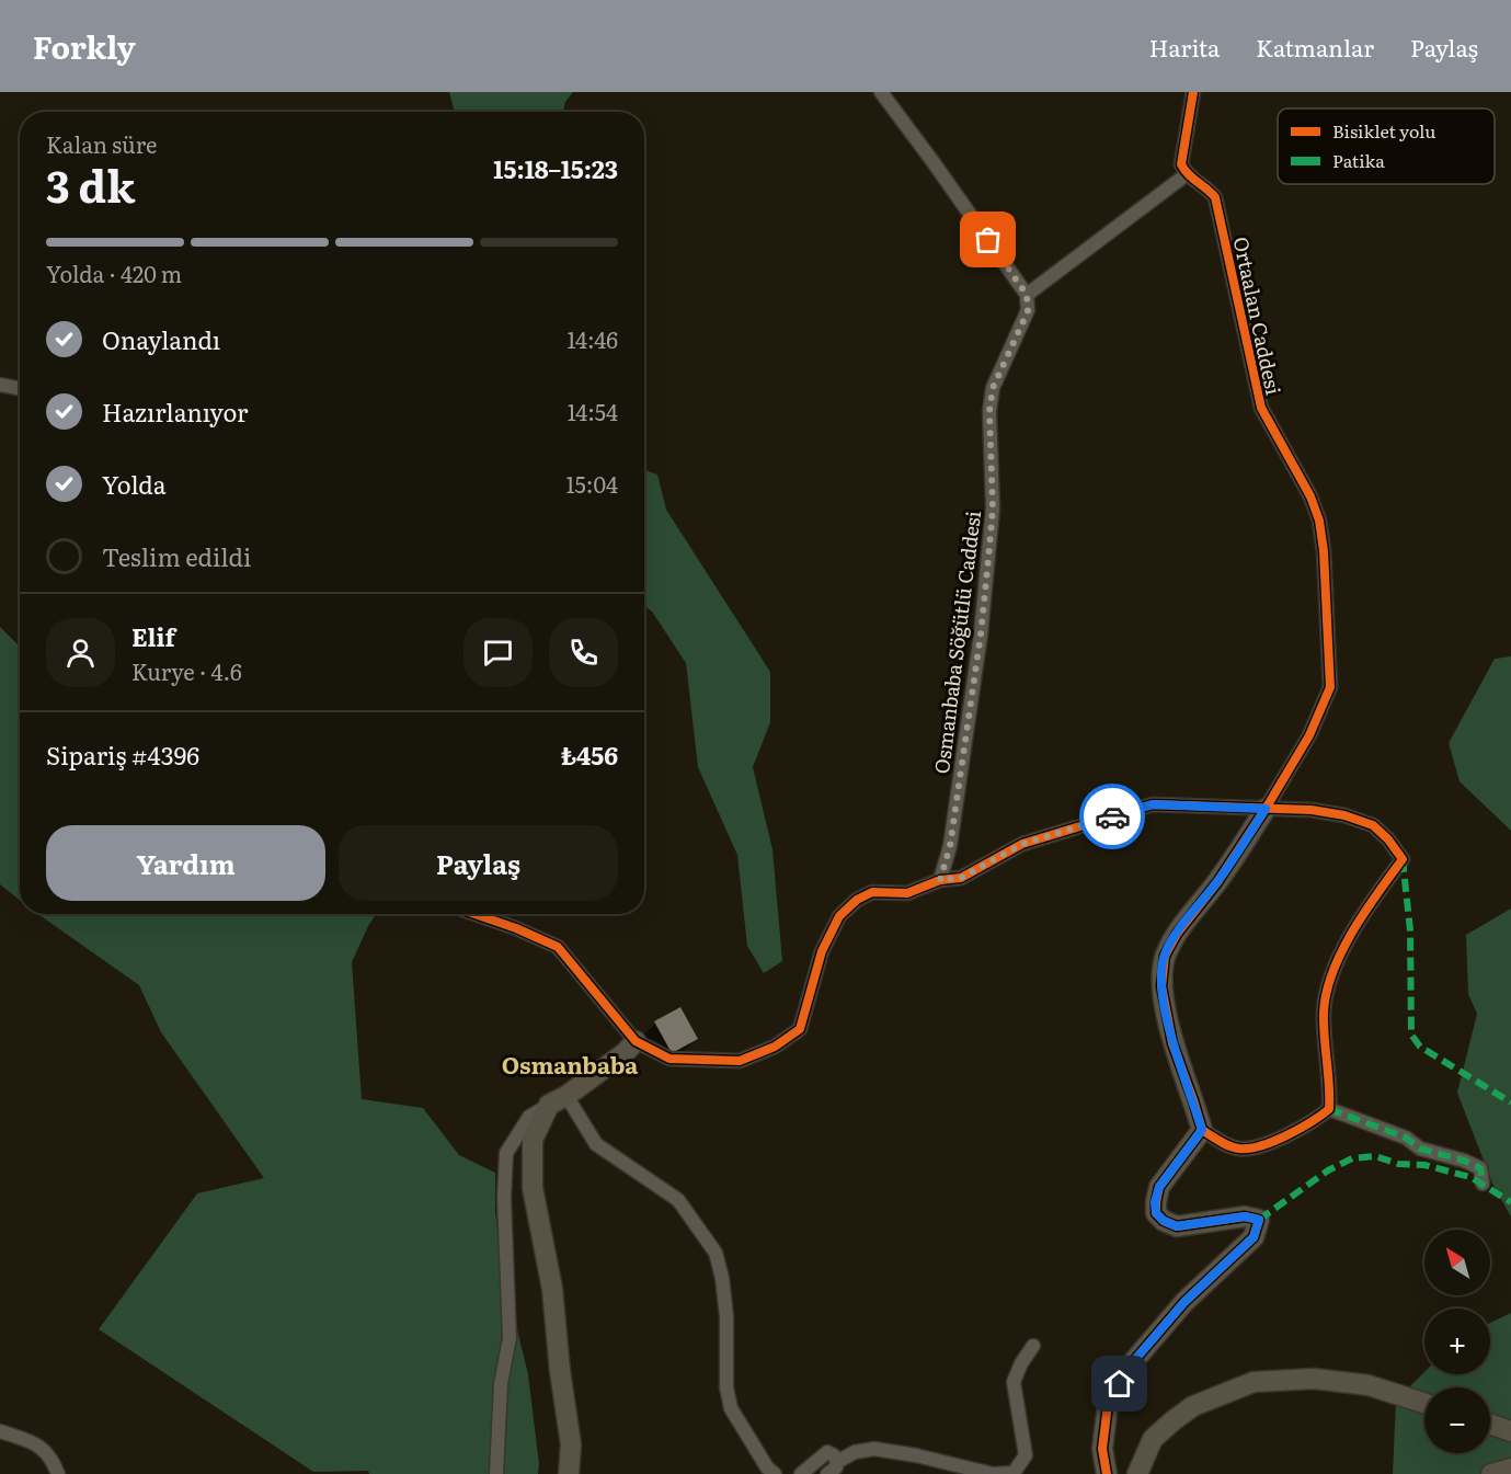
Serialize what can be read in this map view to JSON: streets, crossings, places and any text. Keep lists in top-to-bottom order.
{
  "streets": {
    "street": ["Ortaalan Caddesi", "Osmanbaba Söğütlü Caddesi"]
  },
  "districts": ["Osmanbaba"],
  "legend": ["Bisiklet yolu", "Patika"],
  "north": "top left",
  "page": {
    "header": "Forkly",
    "nav": ["Harita", "Katmanlar", "Paylaş"],
    "heading": ["3 dk", "Kalan süre", "15:18–15:23"],
    "panel": [
      "Elif",
      "Kurye · 4.6",
      "Sipariş #4396",
      "₺456"
    ],
    "bar": "Yolda · 420 m",
    "list": [
      ["Onaylandı", "14:46"],
      ["Hazırlanıyor", "14:54"],
      ["Yolda", "15:04"],
      "Teslim edildi"
    ],
    "buttons": ["Yardım", "Paylaş"],
    "map_buttons": ["+", "−"]
  }
}
